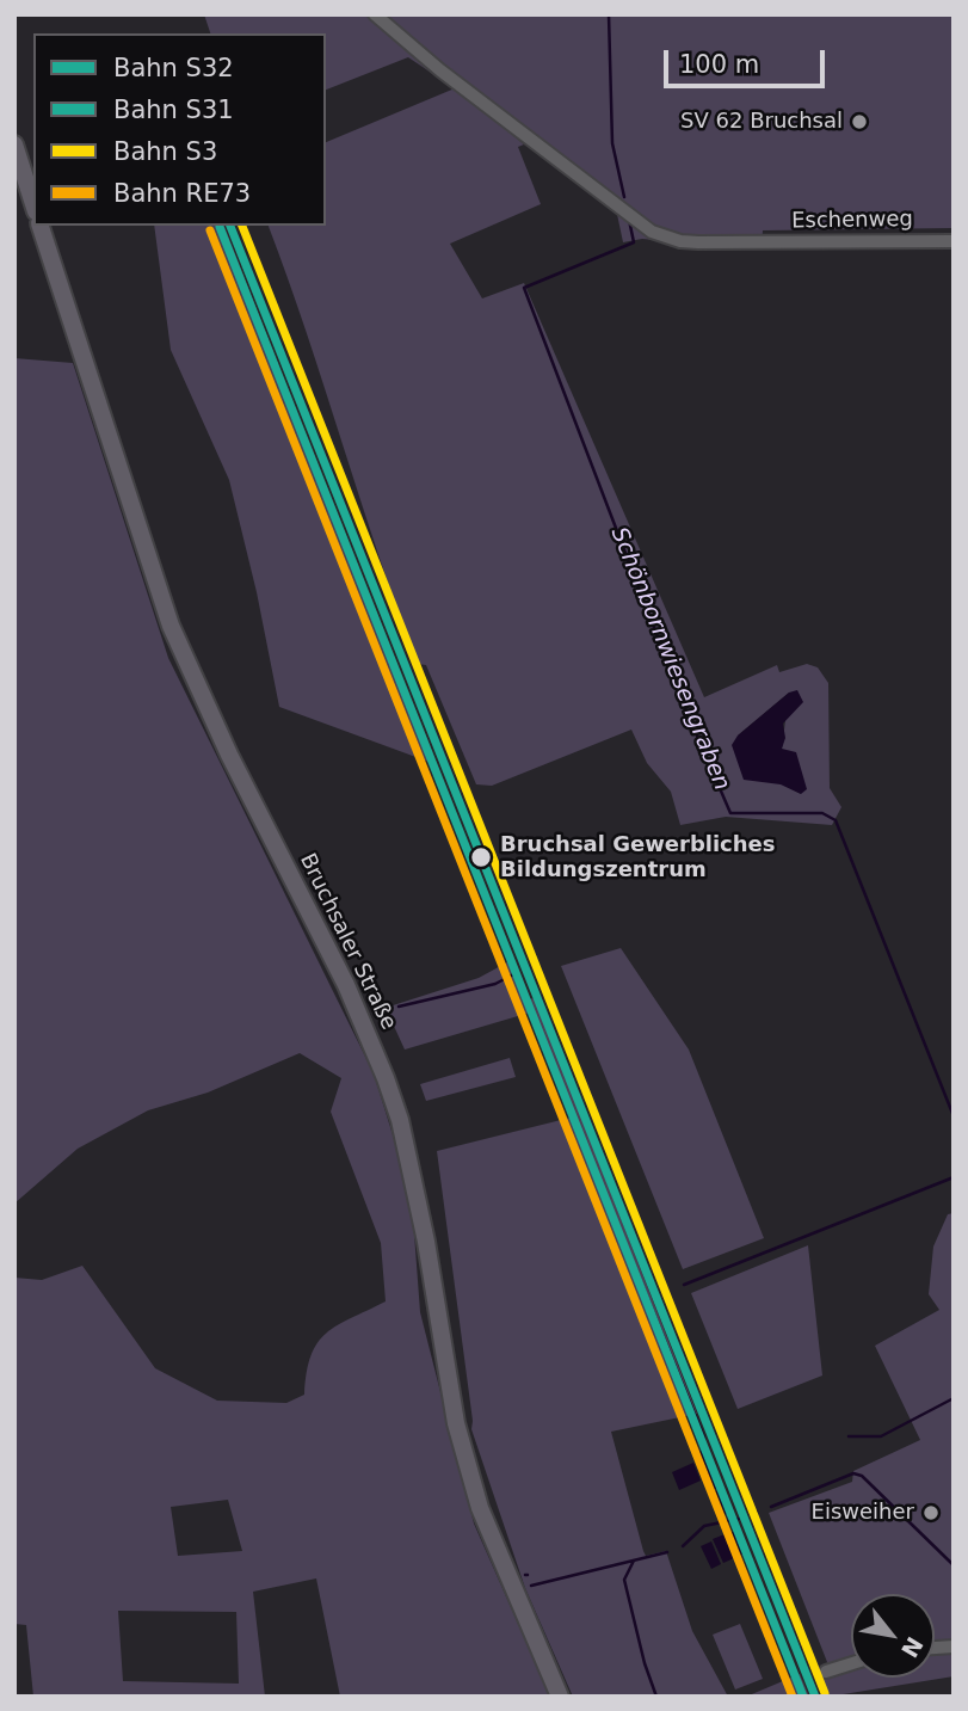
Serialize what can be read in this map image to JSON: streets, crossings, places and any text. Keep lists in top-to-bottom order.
{
  "streets": {
    "main road": ["Bruchsaler Straße"],
    "street": ["Eschenweg"]
  },
  "water": ["Schönbornwiesengraben"],
  "places": ["SV 62 Bruchsal", "Bruchsal Gewerbliches Bildungszentrum", "Eisweiher"],
  "lines": [
    "rail line S32",
    "rail line S3",
    "rail line S31",
    "rail line RE73"
  ],
  "legend": [
    "Bahn S32",
    "Bahn S31",
    "Bahn S3",
    "Bahn RE73"
  ],
  "scale_bar": "100 m",
  "north": "bottom right"
}
